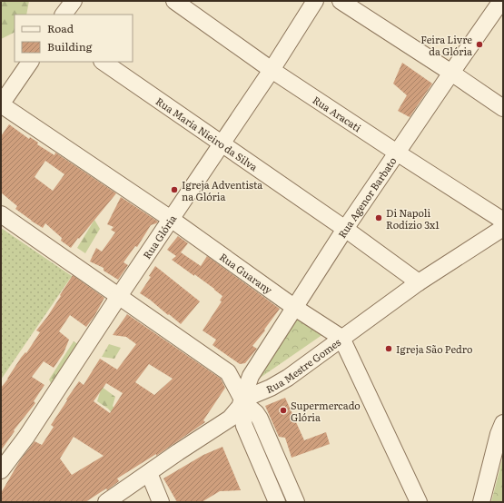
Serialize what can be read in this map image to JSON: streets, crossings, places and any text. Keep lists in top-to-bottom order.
{
  "streets": {
    "street": [
      "Rua Aracati",
      "Rua Maria Nieiro da Silva",
      "Rua Agenor Barbato",
      "Rua Glória",
      "Rua Guarany",
      "Rua Mestre Gomes"
    ]
  },
  "crossings": [
    ["Rua Aracati", "Rua Agenor Barbato"],
    ["Rua Aracati", "Rua Glória"],
    ["Rua Maria Nieiro da Silva", "Rua Agenor Barbato"],
    ["Rua Maria Nieiro da Silva", "Rua Glória"],
    ["Rua Maria Nieiro da Silva", "Rua Mestre Gomes"],
    ["Rua Agenor Barbato", "Rua Guarany"],
    ["Rua Agenor Barbato", "Rua Mestre Gomes"],
    ["Rua Glória", "Rua Guarany"],
    ["Rua Guarany", "Rua Mestre Gomes"]
  ],
  "places": [
    "Feira Livre da Glória",
    "Igreja Adventista na Glória",
    "Di Napoli Rodízio 3x1",
    "Igreja São Pedro",
    "Supermercado Glória"
  ],
  "legend": ["Road", "Building"]
}
